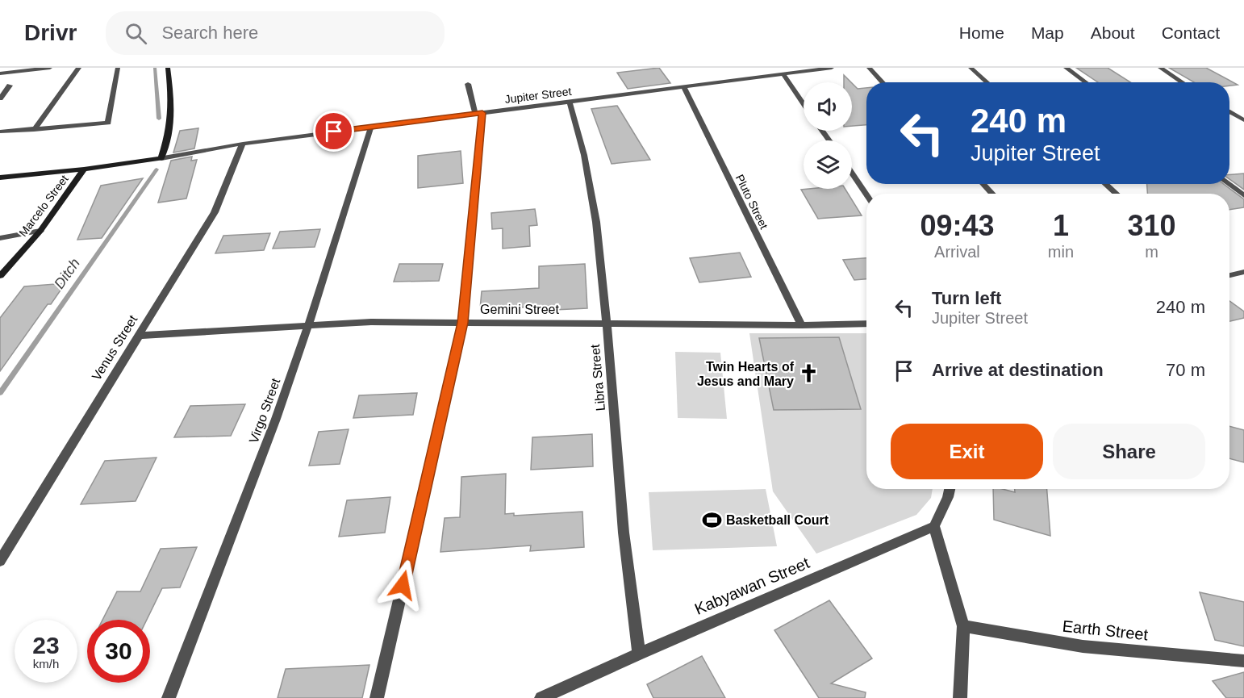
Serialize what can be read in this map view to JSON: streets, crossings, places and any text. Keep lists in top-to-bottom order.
{
  "streets": {
    "street": [
      "Jupiter Street",
      "Pluto Street",
      "Marcelo Street",
      "Gemini Street",
      "Venus Street",
      "Libra Street",
      "Virgo Street",
      "Kabyawan Street",
      "Earth Street"
    ]
  },
  "crossings": [
    ["Jupiter Street", "Pluto Street"],
    ["Jupiter Street", "Venus Street"],
    ["Jupiter Street", "Libra Street"],
    ["Jupiter Street", "Virgo Street"],
    ["Pluto Street", "Gemini Street"],
    ["Gemini Street", "Venus Street"],
    ["Gemini Street", "Libra Street"],
    ["Gemini Street", "Virgo Street"],
    ["Libra Street", "Kabyawan Street"]
  ],
  "water": ["Ditch"],
  "places": {
    "church": ["Twin Hearts of Jesus and Mary"],
    "sports": ["Basketball Court"]
  },
  "page": {
    "header": "Drivr",
    "search": "Search here",
    "nav": [
      "Home",
      "Map",
      "About",
      "Contact"
    ],
    "turn": ["240 m", "Jupiter Street"],
    "eta": [
      "09:43",
      "Arrival",
      "1",
      "min",
      "310",
      "m"
    ],
    "list": [
      {
        "name": "Turn left",
        "note": "Jupiter Street",
        "value": "240 m"
      },
      {
        "name": "Arrive at destination",
        "value": "70 m"
      }
    ],
    "buttons": ["Exit", "Share"],
    "speed": "23 km/h",
    "limit": "30"
  }
}
